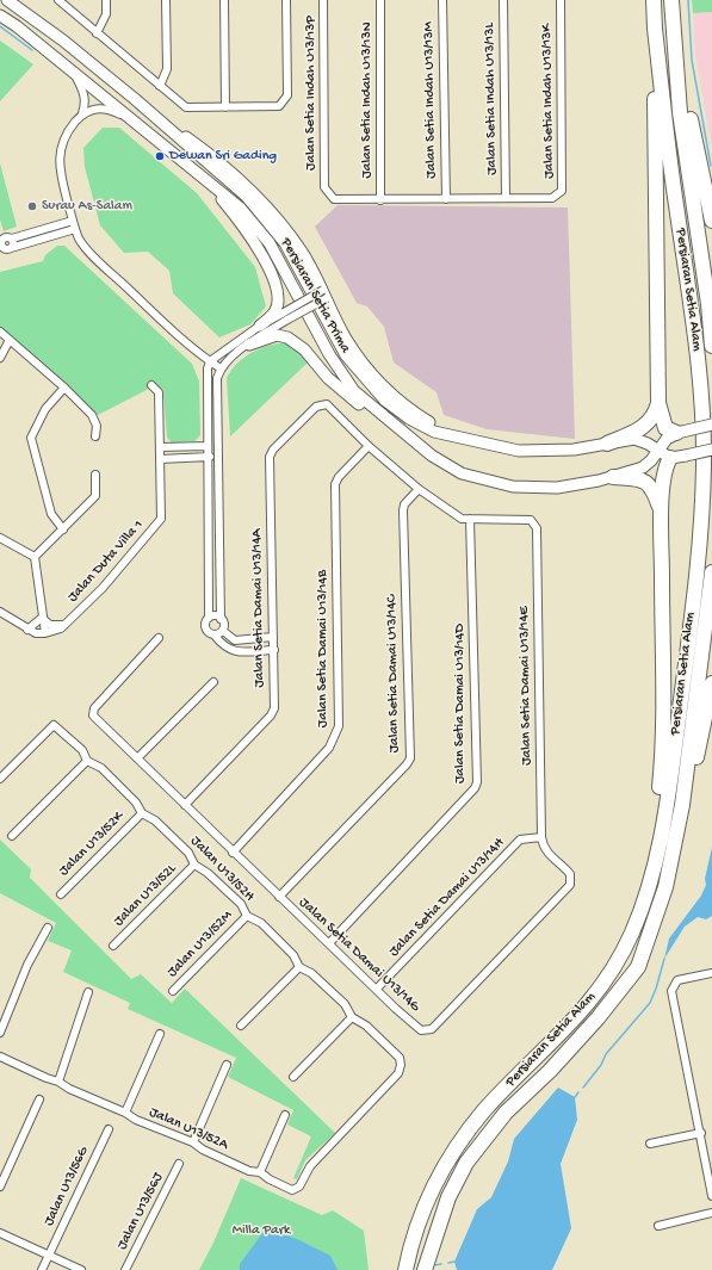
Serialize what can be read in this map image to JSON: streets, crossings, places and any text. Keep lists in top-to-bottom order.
{
  "streets": {
    "highway": ["Persiaran Setia Alam"],
    "street": [
      "Jalan Setia Indah U13/13P",
      "Jalan Setia Indah U13/13L",
      "Jalan Setia Indah U13/13N",
      "Jalan Setia Indah U13/13M",
      "Jalan Setia Indah U13/13K",
      "Persiaran Setia Prima",
      "Jalan Duta Villa 1",
      "Jalan Setia Damai U13/14A",
      "Jalan Setia Damai U13/14B",
      "Jalan Setia Damai U13/14C",
      "Jalan Setia Damai U13/14E",
      "Jalan Setia Damai U13/14D",
      "Jalan U13/52K",
      "Jalan U13/52H",
      "Jalan U13/52L",
      "Jalan Setia Damai U13/14H",
      "Jalan U13/52M",
      "Jalan Setia Damai U13/14G",
      "Jalan U13/52A",
      "Jalan U13/56G",
      "Jalan U13/56J"
    ]
  },
  "crossings": [
    ["Jalan Setia Indah U13/13P", "Jalan Setia Indah U13/13N"],
    ["Jalan Setia Indah U13/13L", "Jalan Setia Indah U13/13K"],
    ["Jalan Setia Damai U13/14A", "Jalan Setia Damai U13/14B"],
    ["Jalan Setia Damai U13/14A", "Jalan Setia Damai U13/14G"],
    ["Jalan Setia Damai U13/14B", "Jalan Setia Damai U13/14G"],
    ["Jalan Setia Damai U13/14C", "Jalan Setia Damai U13/14G"],
    ["Jalan Setia Damai U13/14E", "Jalan Setia Damai U13/14D"],
    ["Jalan Setia Damai U13/14E", "Jalan Setia Damai U13/14H"],
    ["Jalan Setia Damai U13/14E", "Jalan Setia Damai U13/14G"],
    ["Jalan Setia Damai U13/14D", "Jalan Setia Damai U13/14G"],
    ["Jalan U13/52K", "Jalan U13/52H"],
    ["Jalan U13/52H", "Jalan U13/52L"],
    ["Jalan U13/52H", "Jalan U13/52M"],
    ["Jalan U13/52H", "Jalan U13/52A"],
    ["Jalan Setia Damai U13/14H", "Jalan Setia Damai U13/14G"]
  ],
  "parks": ["Milla Park"],
  "places": ["Dewan Sri Gading", "Surau As-Salam"]
}
